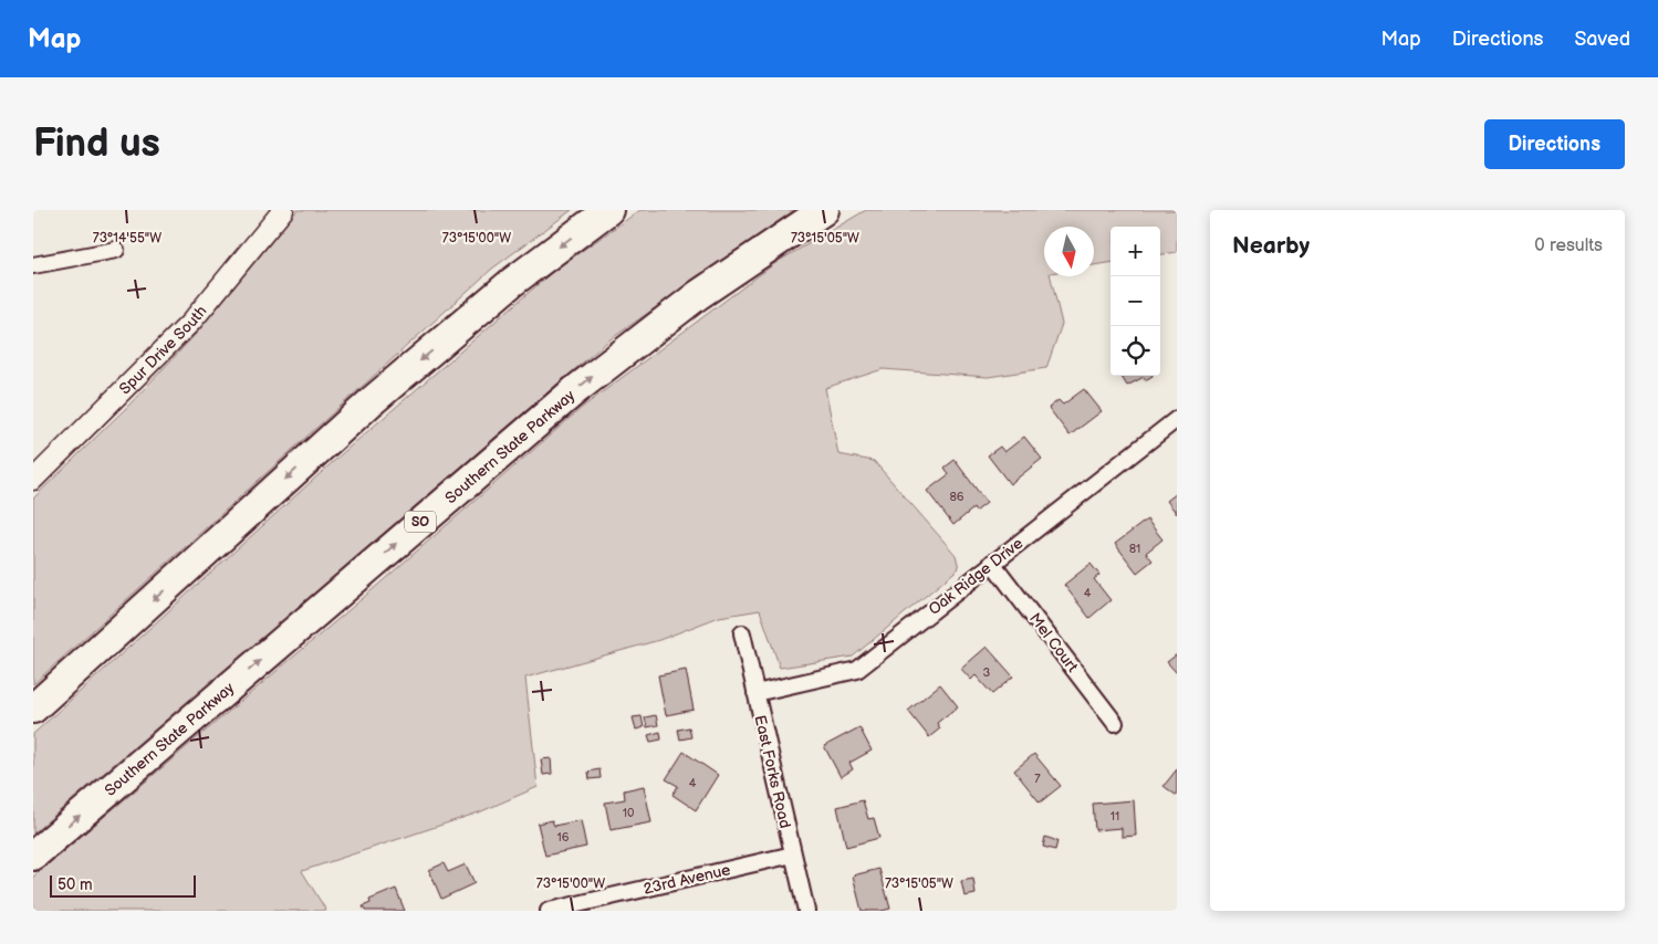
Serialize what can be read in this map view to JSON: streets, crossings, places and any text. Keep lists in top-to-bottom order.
{
  "streets": {
    "highway": ["Southern State Parkway", "SO"],
    "street": [
      "Spur Drive South",
      "Oak Ridge Drive",
      "Mel Court",
      "East Forks Road",
      "23rd Avenue"
    ]
  },
  "crossings": [
    ["Oak Ridge Drive", "Mel Court"],
    ["Oak Ridge Drive", "East Forks Road"],
    ["East Forks Road", "23rd Avenue"]
  ],
  "house_numbers": [
    "86",
    "81",
    "4",
    "3",
    "7",
    "4",
    "10",
    "11",
    "16"
  ],
  "scale_bar": "50 m",
  "north": "bottom",
  "page": {
    "header": "Map",
    "nav": ["Map", "Directions", "Saved"],
    "buttons": "Directions",
    "title": "Find us",
    "heading": ["Nearby", "0 results"],
    "map_buttons": ["+", "−"],
    "scale": "50 m"
  },
  "coordinates": ["73°14'55\"W", "73°15'00\"W", "73°15'05\"W"]
}
